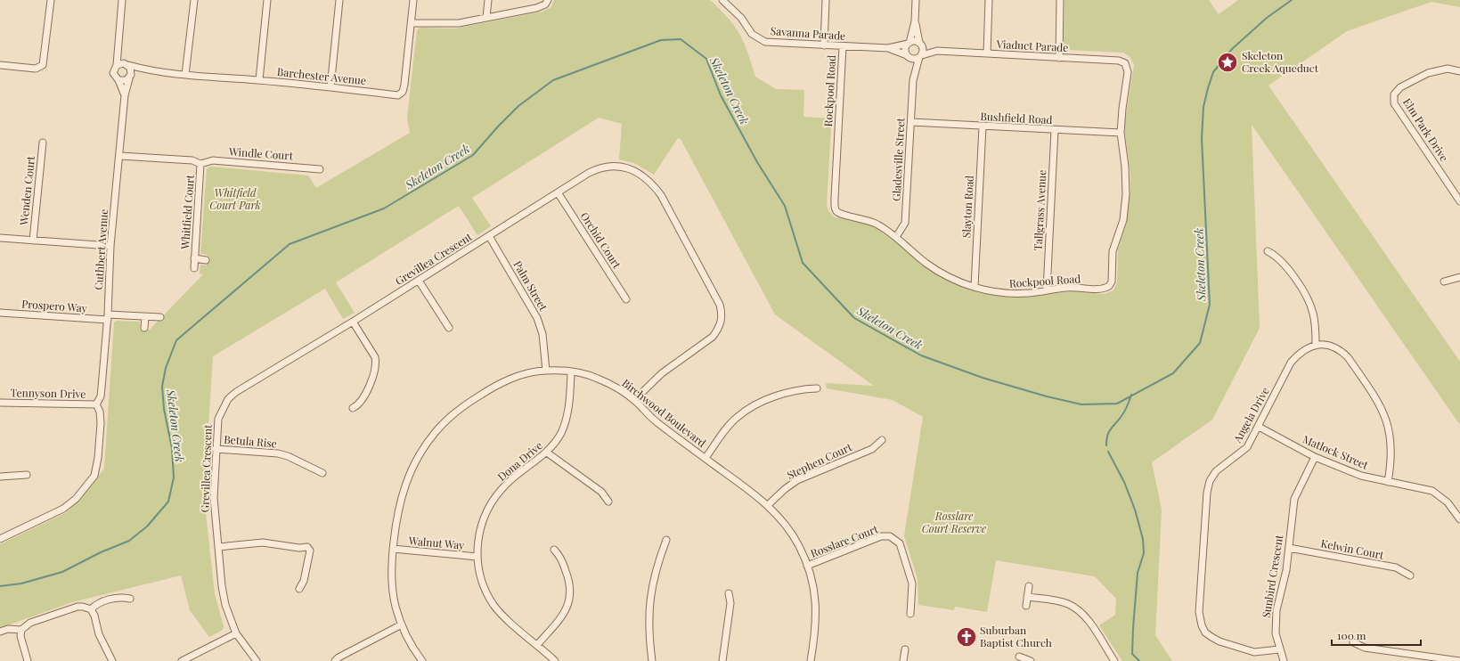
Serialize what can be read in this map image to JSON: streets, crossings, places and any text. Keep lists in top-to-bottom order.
{
  "streets": {
    "street": [
      "Savanna Parade",
      "Viaduct Parade",
      "Barchester Avenue",
      "Rockpool Road",
      "Bushfield Road",
      "Elm Park Drive",
      "Windle Court",
      "Gladesville Street",
      "Wenden Court",
      "Slayton Road",
      "Tallgrass Avenue",
      "Whitfield Court",
      "Orchid Court",
      "Cuthbert Avenue",
      "Grevillea Crescent",
      "Palm Street",
      "Prospero Way",
      "Tennyson Drive",
      "Birchwood Boulevard",
      "Angela Drive",
      "Betula Rise",
      "Matlock Street",
      "Dona Drive",
      "Stephen Court",
      "Rosslare Court",
      "Walnut Way",
      "Kelwin Court",
      "Sunbird Crescent"
    ]
  },
  "crossings": [
    ["Savanna Parade", "Viaduct Parade"],
    ["Savanna Parade", "Rockpool Road"],
    ["Savanna Parade", "Gladesville Street"],
    ["Viaduct Parade", "Rockpool Road"],
    ["Viaduct Parade", "Gladesville Street"],
    ["Barchester Avenue", "Cuthbert Avenue"],
    ["Rockpool Road", "Bushfield Road"],
    ["Rockpool Road", "Gladesville Street"],
    ["Rockpool Road", "Slayton Road"],
    ["Rockpool Road", "Tallgrass Avenue"],
    ["Bushfield Road", "Gladesville Street"],
    ["Bushfield Road", "Slayton Road"],
    ["Bushfield Road", "Tallgrass Avenue"],
    ["Windle Court", "Whitfield Court"],
    ["Whitfield Court", "Cuthbert Avenue"],
    ["Orchid Court", "Grevillea Crescent"],
    ["Cuthbert Avenue", "Prospero Way"],
    ["Cuthbert Avenue", "Tennyson Drive"],
    ["Grevillea Crescent", "Palm Street"],
    ["Grevillea Crescent", "Birchwood Boulevard"],
    ["Grevillea Crescent", "Betula Rise"],
    ["Palm Street", "Birchwood Boulevard"],
    ["Birchwood Boulevard", "Dona Drive"],
    ["Birchwood Boulevard", "Stephen Court"],
    ["Birchwood Boulevard", "Rosslare Court"],
    ["Birchwood Boulevard", "Walnut Way"],
    ["Angela Drive", "Matlock Street"],
    ["Angela Drive", "Sunbird Crescent"],
    ["Matlock Street", "Sunbird Crescent"],
    ["Dona Drive", "Walnut Way"],
    ["Kelwin Court", "Sunbird Crescent"]
  ],
  "water": ["Skeleton Creek"],
  "parks": ["Whitfield Court Park", "Rosslare Court Reserve"],
  "places": {
    "place": ["Skeleton Creek Aqueduct"],
    "church": ["Suburban Baptist Church"]
  },
  "scale_bar": "100 m"
}
